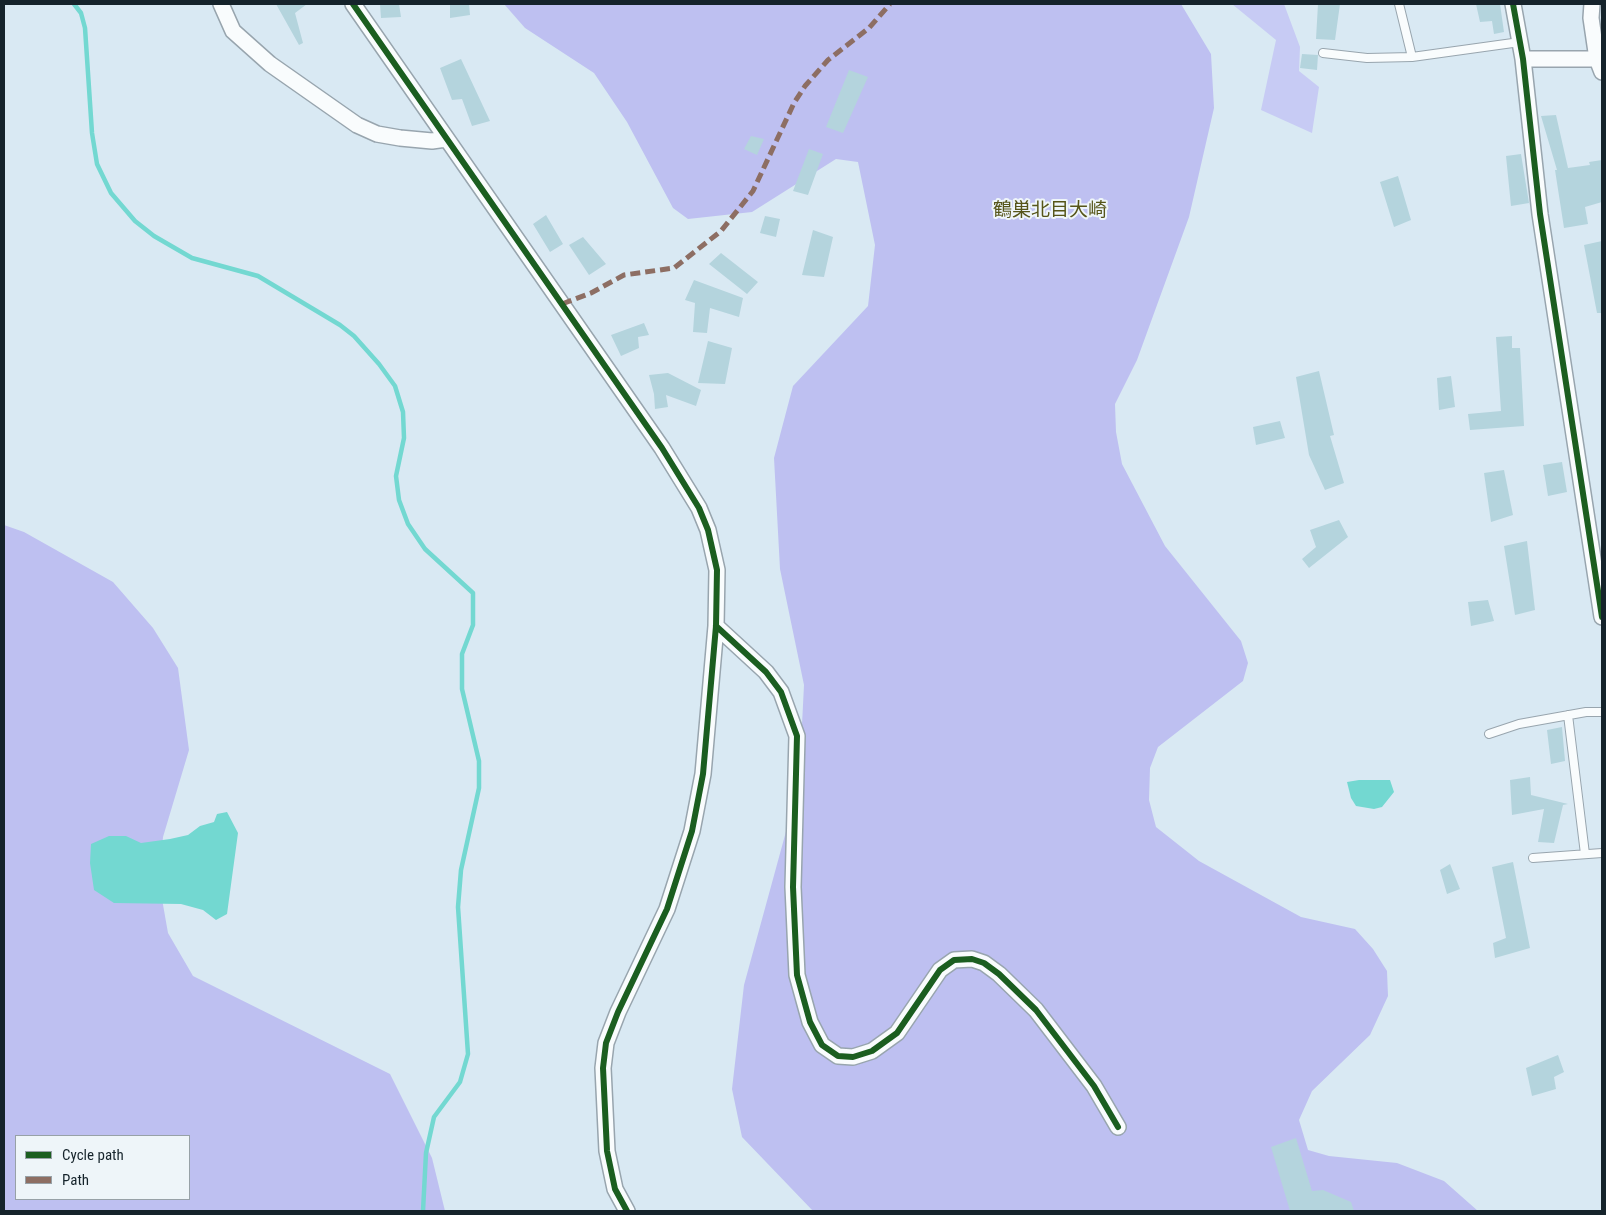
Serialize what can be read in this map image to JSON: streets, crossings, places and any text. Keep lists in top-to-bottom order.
{
  "districts": ["鶴巣北目大崎"],
  "legend": ["Cycle path", "Path"]
}
